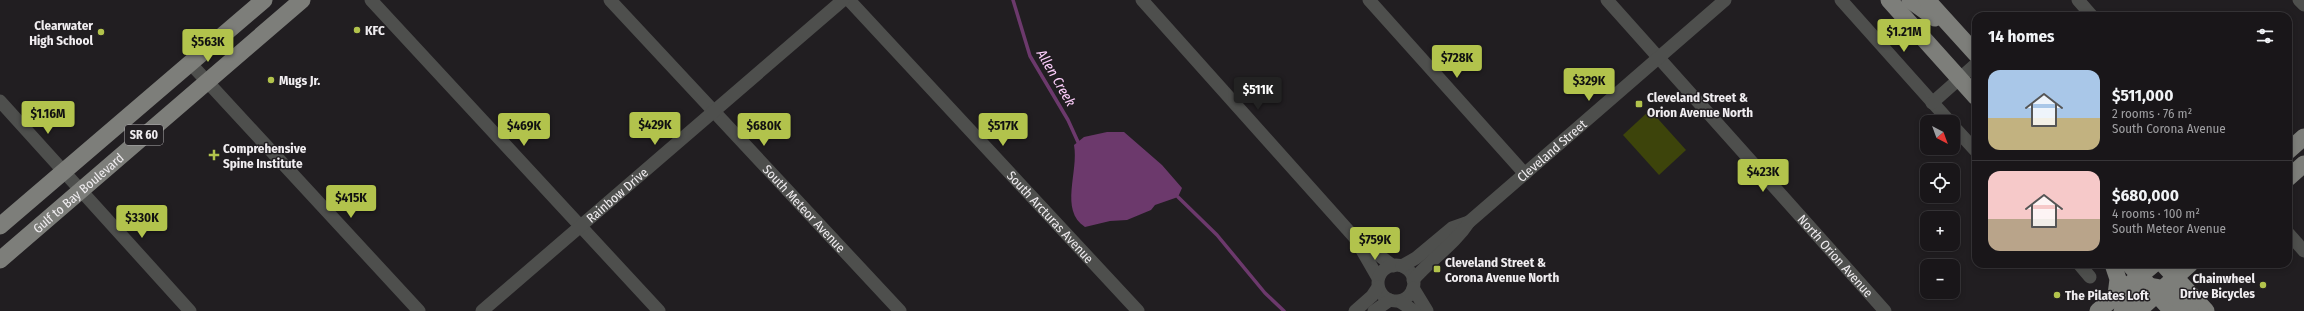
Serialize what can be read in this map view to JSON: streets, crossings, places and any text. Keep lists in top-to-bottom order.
{
  "streets": {
    "main road": ["SR 60", "Gulf to Bay Boulevard"],
    "street": [
      "Cleveland Street",
      "Rainbow Drive",
      "South Meteor Avenue",
      "South Arcturas Avenue",
      "North Orion Avenue"
    ]
  },
  "crossings": [
    ["Cleveland Street", "North Orion Avenue"],
    ["Rainbow Drive", "South Meteor Avenue"]
  ],
  "water": ["Allen Creek"],
  "places": {
    "other": [
      "KFC",
      "Clearwater High School",
      "Mugs Jr.",
      "Chainwheel Drive Bicycles",
      "The Pilates Loft"
    ],
    "transit": ["Cleveland Street & Orion Avenue North", "Cleveland Street & Corona Avenue North"],
    "health": ["Comprehensive Spine Institute"]
  },
  "north": "bottom right",
  "page": {
    "heading": "14 homes",
    "price": [
      "$1.21M",
      "$563K",
      "$728K",
      "$329K",
      "$511K",
      "$1.16M",
      "$429K",
      "$469K",
      "$680K",
      "$517K",
      "$423K",
      "$415K",
      "$330K",
      "$759K"
    ],
    "list": [
      {
        "name": "$511,000",
        "note": "2 rooms · 76 m² · South Corona Avenue"
      },
      {
        "name": "$680,000",
        "note": "4 rooms · 100 m² · South Meteor Avenue"
      }
    ],
    "map_buttons": ["+", "−"]
  }
}
